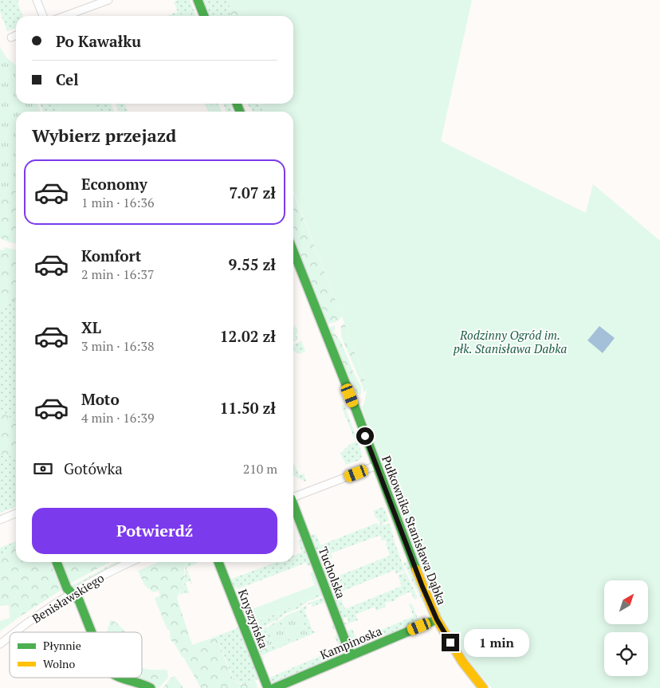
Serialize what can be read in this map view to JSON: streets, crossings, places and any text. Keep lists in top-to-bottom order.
{
  "streets": {
    "street": [
      "Pułkownika Stanisława Dąbka",
      "Tucholska",
      "Benisławskiego",
      "Knyszyńska",
      "Kampinoska"
    ]
  },
  "crossings": [
    ["Pułkownika Stanisława Dąbka", "Kampinoska"],
    ["Tucholska", "Kampinoska"]
  ],
  "parks": ["Rodzinny Ogród im. płk. Stanisława Dabka"],
  "legend": ["Płynnie", "Wolno"],
  "north": "top right",
  "page": {
    "banner": ["Po Kawałku", "Cel"],
    "heading": "Wybierz przejazd",
    "list": [
      {
        "name": "Economy",
        "note": "1 min · 16:36",
        "value": "7.07 zł"
      },
      {
        "name": "Komfort",
        "note": "2 min · 16:37",
        "value": "9.55 zł"
      },
      {
        "name": "XL",
        "note": "3 min · 16:38",
        "value": "12.02 zł"
      },
      {
        "name": "Moto",
        "note": "4 min · 16:39",
        "value": "11.50 zł"
      }
    ],
    "pay": ["Gotówka", "210 m"],
    "buttons": "Potwierdź",
    "bubble": "1 min"
  }
}
